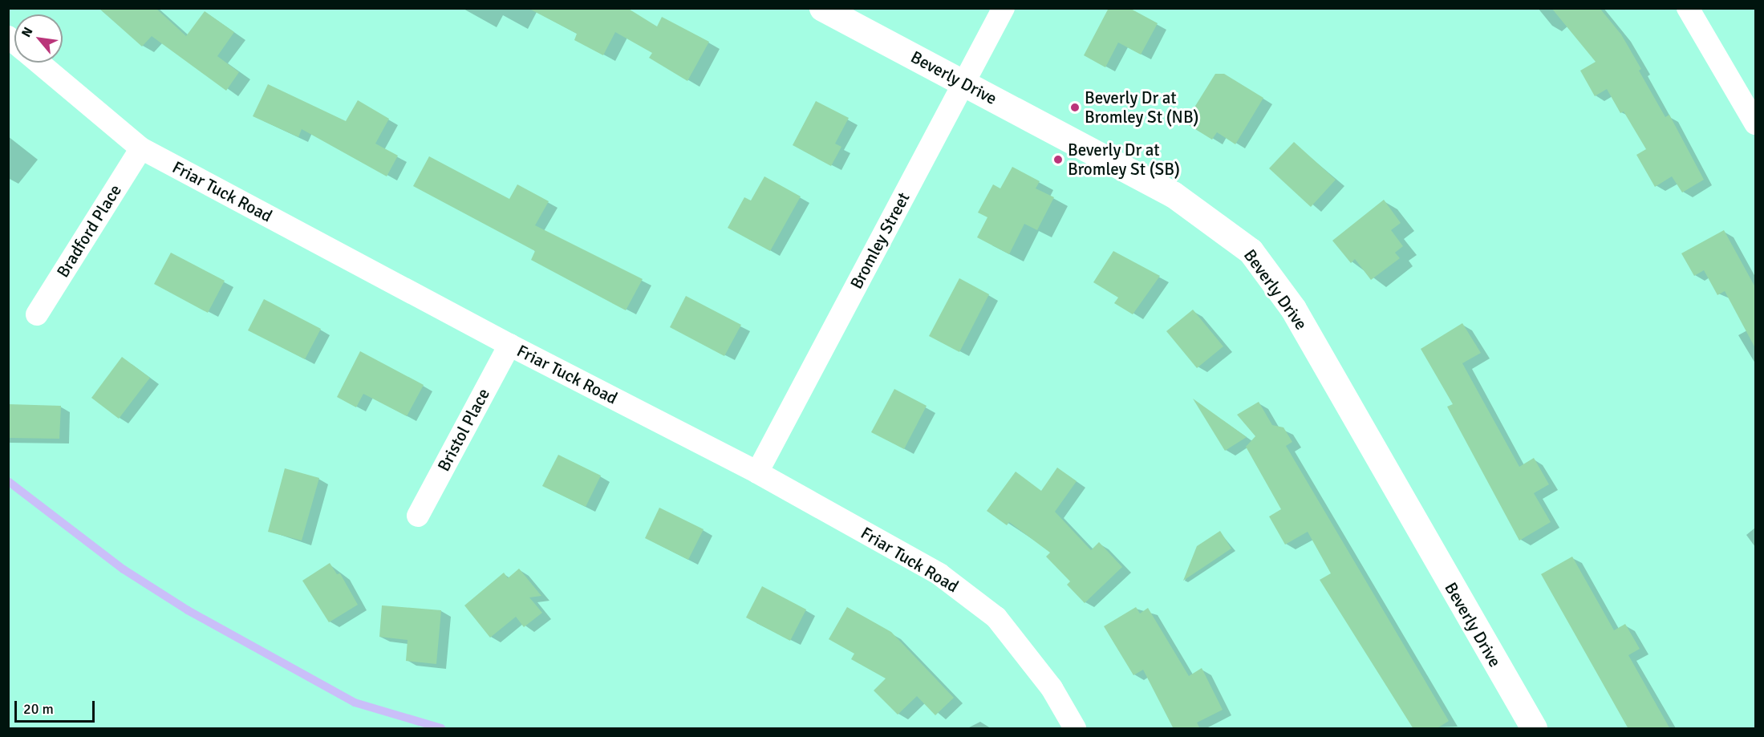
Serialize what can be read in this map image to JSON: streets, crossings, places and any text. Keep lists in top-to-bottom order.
{
  "streets": {
    "street": [
      "Beverly Drive",
      "Friar Tuck Road",
      "Bradford Place",
      "Bromley Street",
      "Bristol Place"
    ]
  },
  "crossings": [
    ["Beverly Drive", "Bromley Street"],
    ["Friar Tuck Road", "Bradford Place"],
    ["Friar Tuck Road", "Bromley Street"],
    ["Friar Tuck Road", "Bristol Place"]
  ],
  "places": ["Beverly Dr at Bromley St (NB)", "Beverly Dr at Bromley St (SB)"],
  "scale_bar": "20 m",
  "north": "top left"
}
